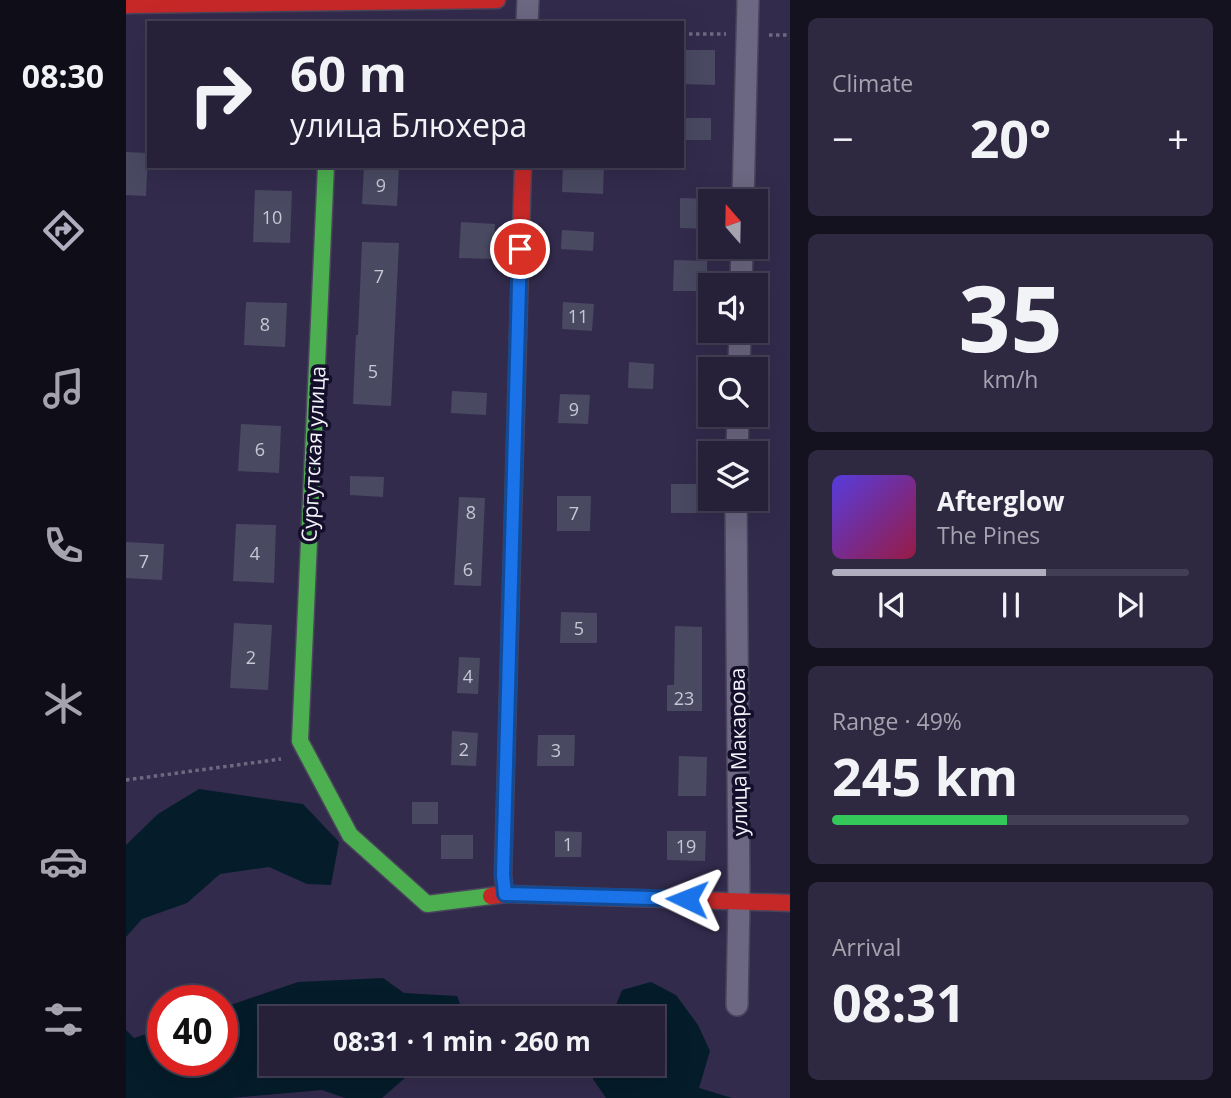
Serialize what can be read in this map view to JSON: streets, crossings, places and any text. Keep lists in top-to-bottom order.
{
  "streets": {
    "street": ["Сургутская улица", "улица Макарова"]
  },
  "house_numbers": [
    "9",
    "10",
    "7",
    "11",
    "8",
    "5",
    "9",
    "6",
    "8",
    "7",
    "4",
    "7",
    "6",
    "5",
    "2",
    "4",
    "23",
    "2",
    "3",
    "1",
    "19"
  ],
  "north": "top",
  "page": {
    "tabs": "08:30",
    "tile": [
      "Climate",
      ["35", "km/h"],
      ["Range · 49%", "245 km"],
      ["Arrival", "08:31"]
    ],
    "turn": ["60 m", "улица Блюхера"],
    "heat": ["−", "20°", "+"],
    "song": ["Afterglow", "The Pines"],
    "limit": "40",
    "trip": "08:31 · 1 min · 260 m"
  }
}
